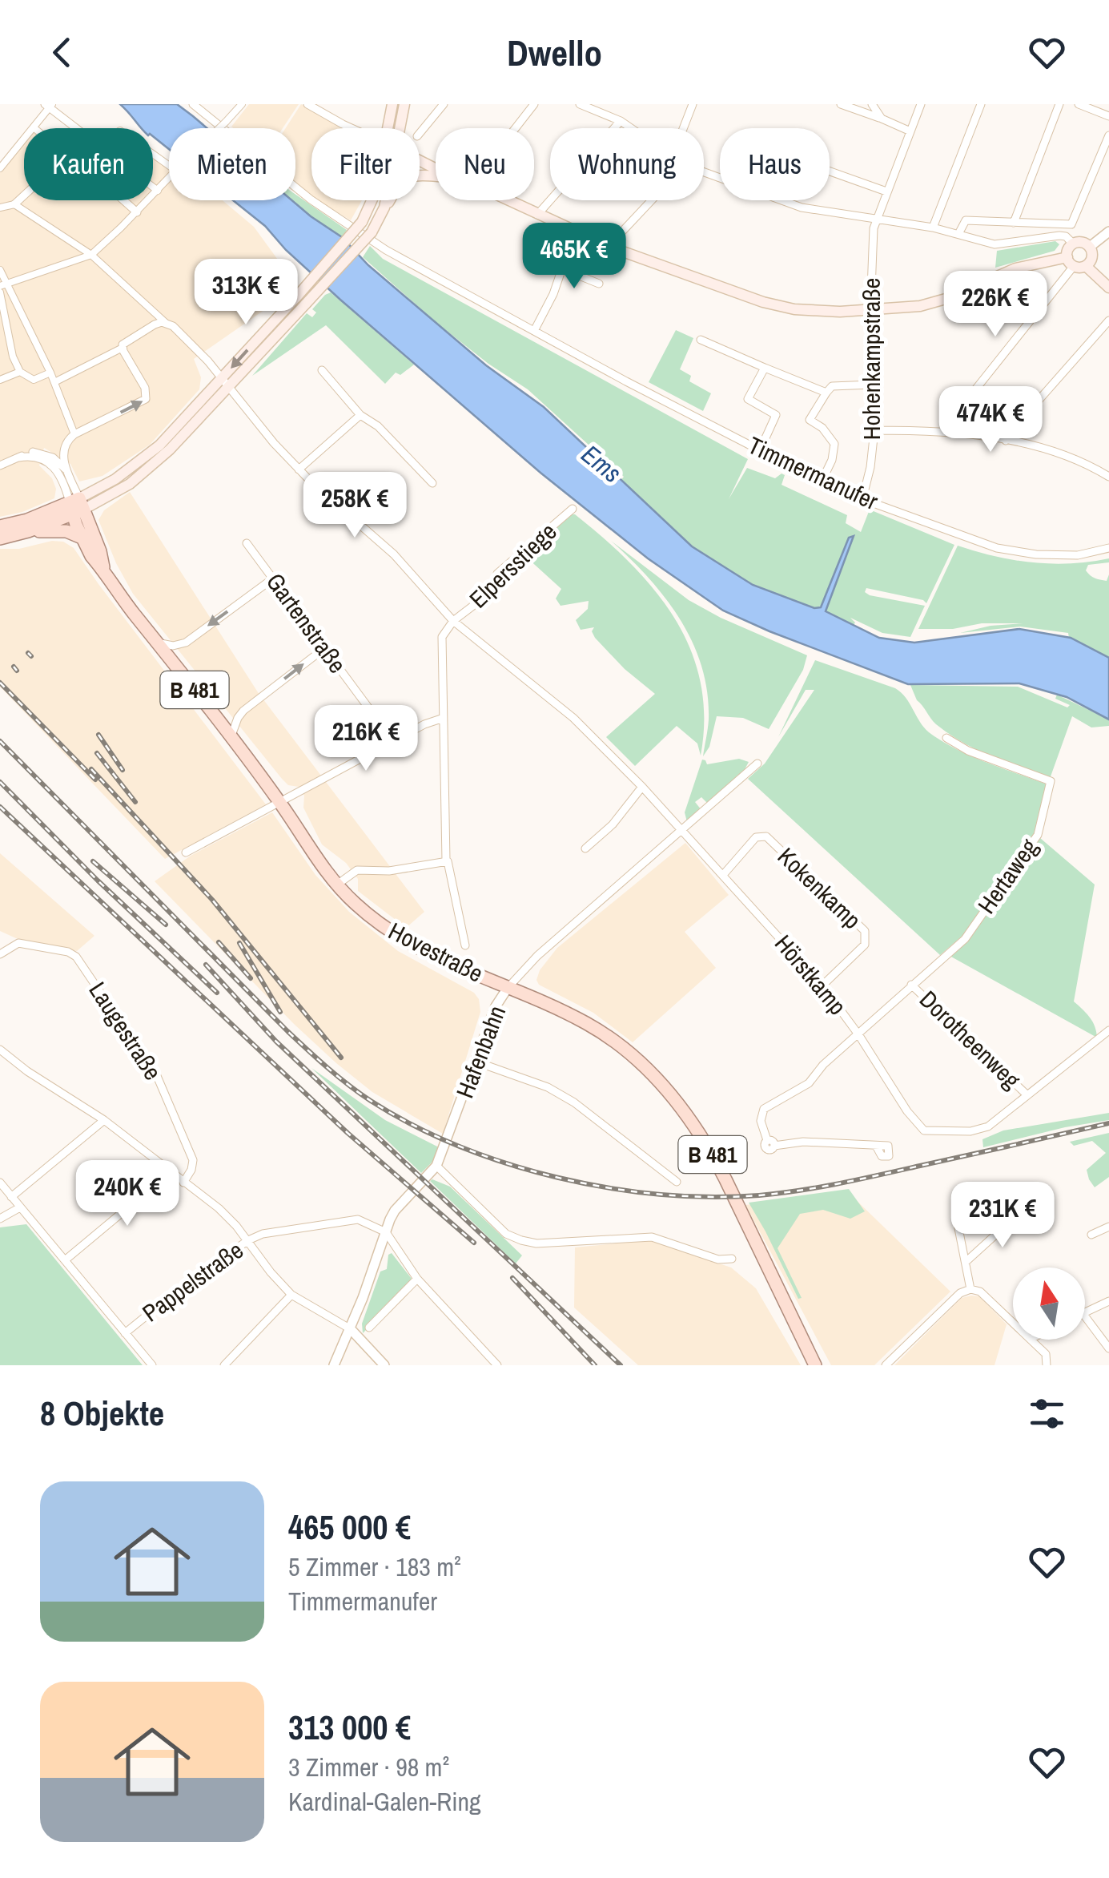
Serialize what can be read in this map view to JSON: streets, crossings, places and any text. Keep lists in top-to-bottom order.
{
  "streets": {
    "main road": ["B 481", "Hovestraße"],
    "street": [
      "Hohenkampstraße",
      "Timmermanufer",
      "Elpersstiege",
      "Gartenstraße",
      "Hertaweg",
      "Kokenkamp",
      "Hörstkamp",
      "Laugestraße",
      "Dorotheenweg",
      "Hafenbahn",
      "Pappelstraße"
    ]
  },
  "crossings": [
    ["Hohenkampstraße", "Timmermanufer"],
    ["Elpersstiege", "Hörstkamp"],
    ["B 481", "Hovestraße"],
    ["B 481", "Hafenbahn"],
    ["Hertaweg", "Hörstkamp"],
    ["Hertaweg", "Dorotheenweg"],
    ["Kokenkamp", "Hörstkamp"],
    ["Hovestraße", "Hafenbahn"],
    ["Hörstkamp", "Dorotheenweg"],
    ["Hörstkamp", "Hafenbahn"],
    ["Hafenbahn", "Pappelstraße"]
  ],
  "water": ["Ems"],
  "north": "top",
  "page": {
    "header": "Dwello",
    "chip": [
      "Kaufen",
      "Mieten",
      "Filter",
      "Neu",
      "Wohnung",
      "Haus"
    ],
    "price": [
      "465K €",
      "313K €",
      "226K €",
      "474K €",
      "258K €",
      "216K €",
      "240K €",
      "231K €"
    ],
    "heading": "8 Objekte",
    "list": [
      {
        "name": "465 000 €",
        "note": "5 Zimmer · 183 m² · Timmermanufer"
      },
      {
        "name": "313 000 €",
        "note": "3 Zimmer · 98 m² · Kardinal-Galen-Ring"
      }
    ]
  }
}
